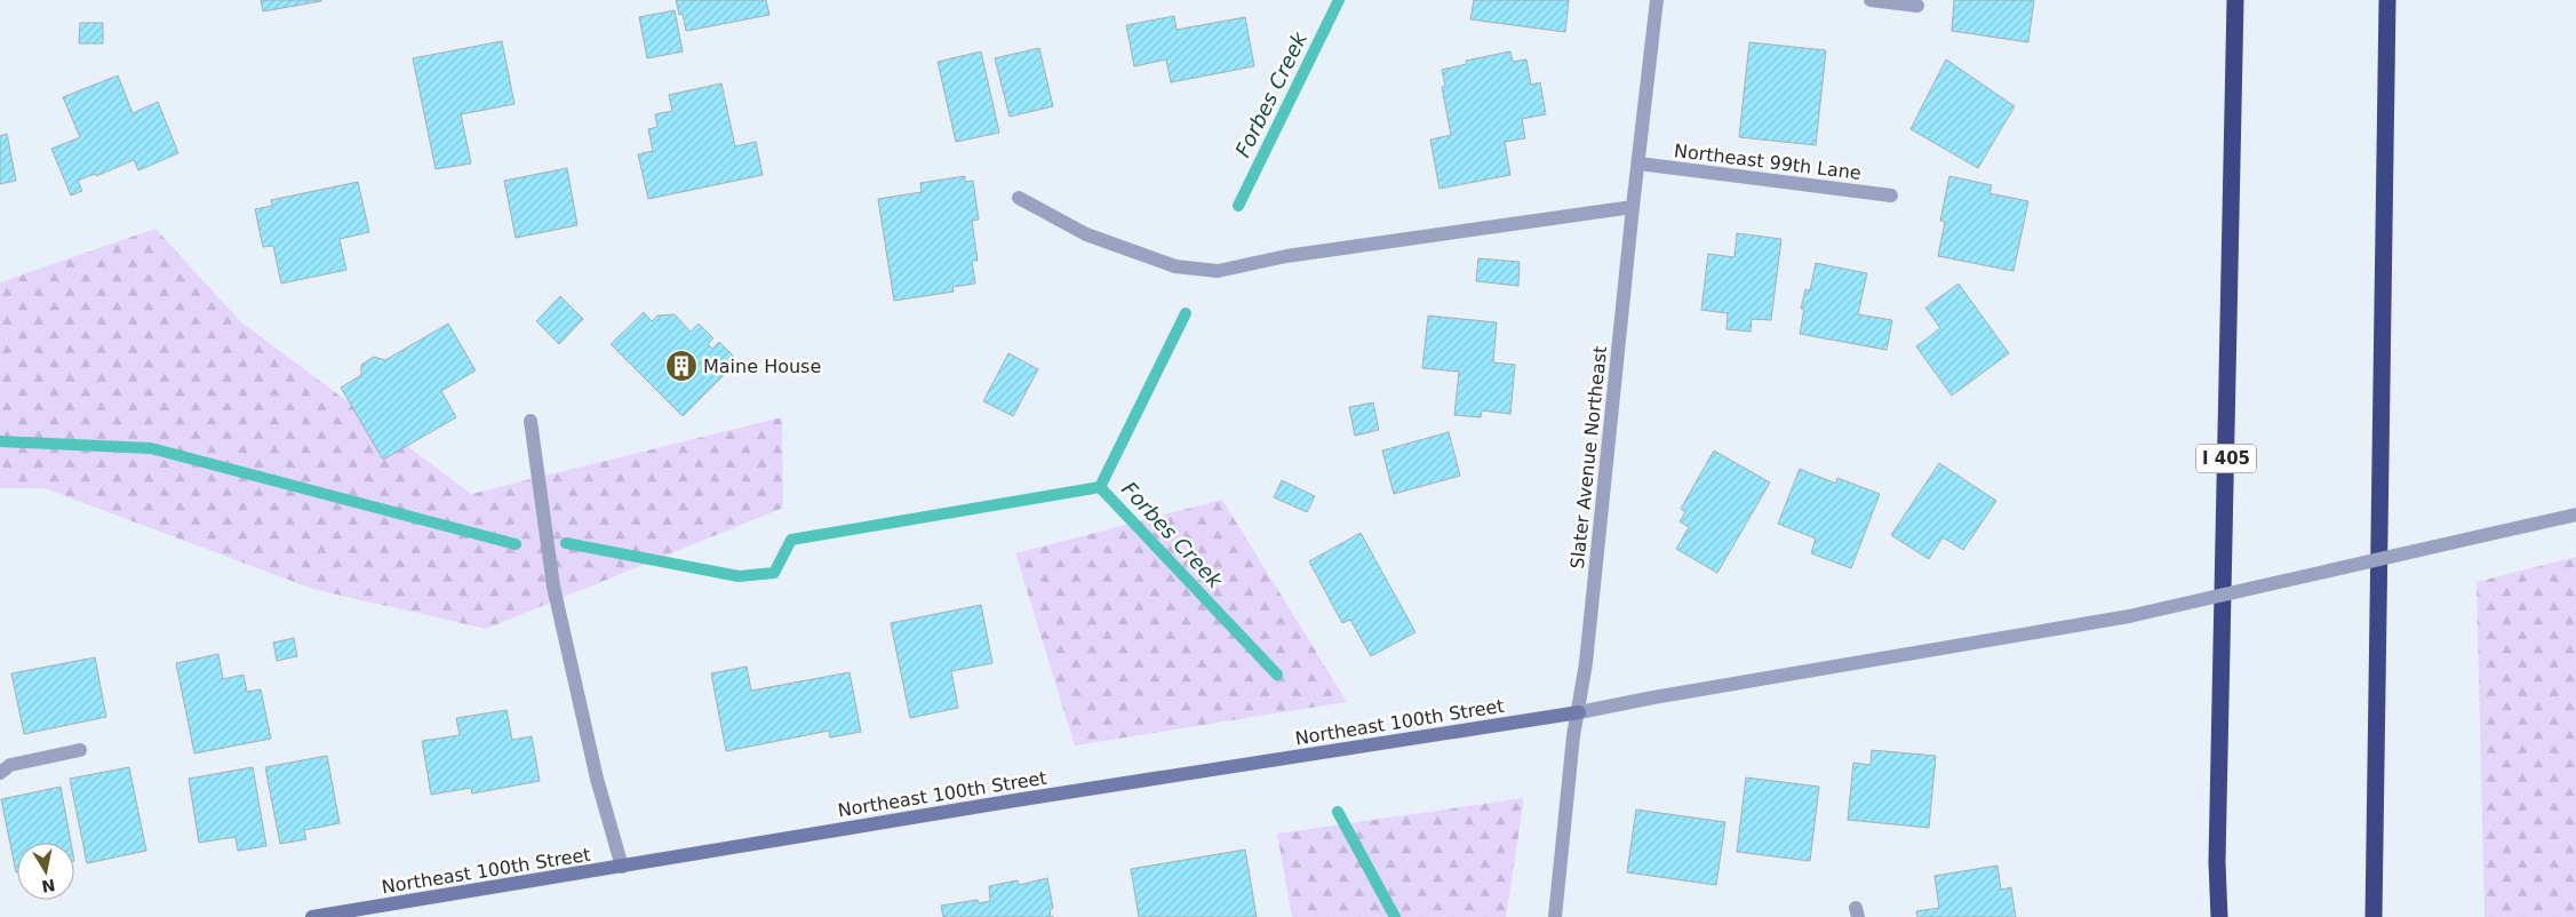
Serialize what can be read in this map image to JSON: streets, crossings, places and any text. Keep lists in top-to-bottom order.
{
  "streets": {
    "highway": ["I 405"],
    "street": ["Northeast 99th Lane", "Slater Avenue Northeast", "Northeast 100th Street"]
  },
  "crossings": [
    ["Northeast 99th Lane", "Slater Avenue Northeast"],
    ["Slater Avenue Northeast", "Northeast 100th Street"]
  ],
  "water": ["Forbes Creek"],
  "places": {
    "building": ["Maine House"]
  },
  "north": "bottom"
}
